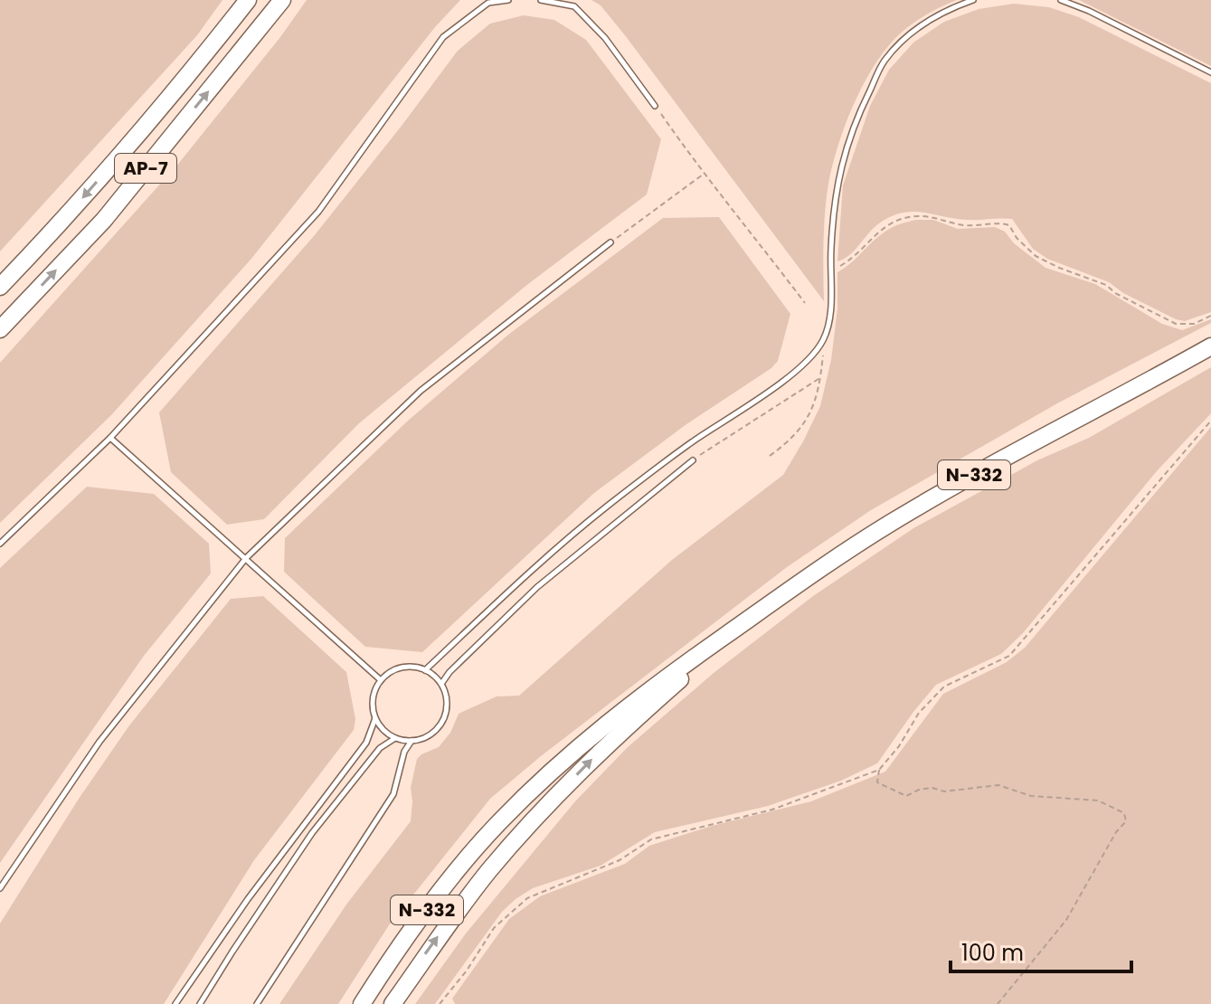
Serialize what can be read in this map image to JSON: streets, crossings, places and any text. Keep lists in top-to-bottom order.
{
  "streets": {
    "highway": ["AP-7", "N-332"]
  },
  "scale_bar": "100 m"
}
